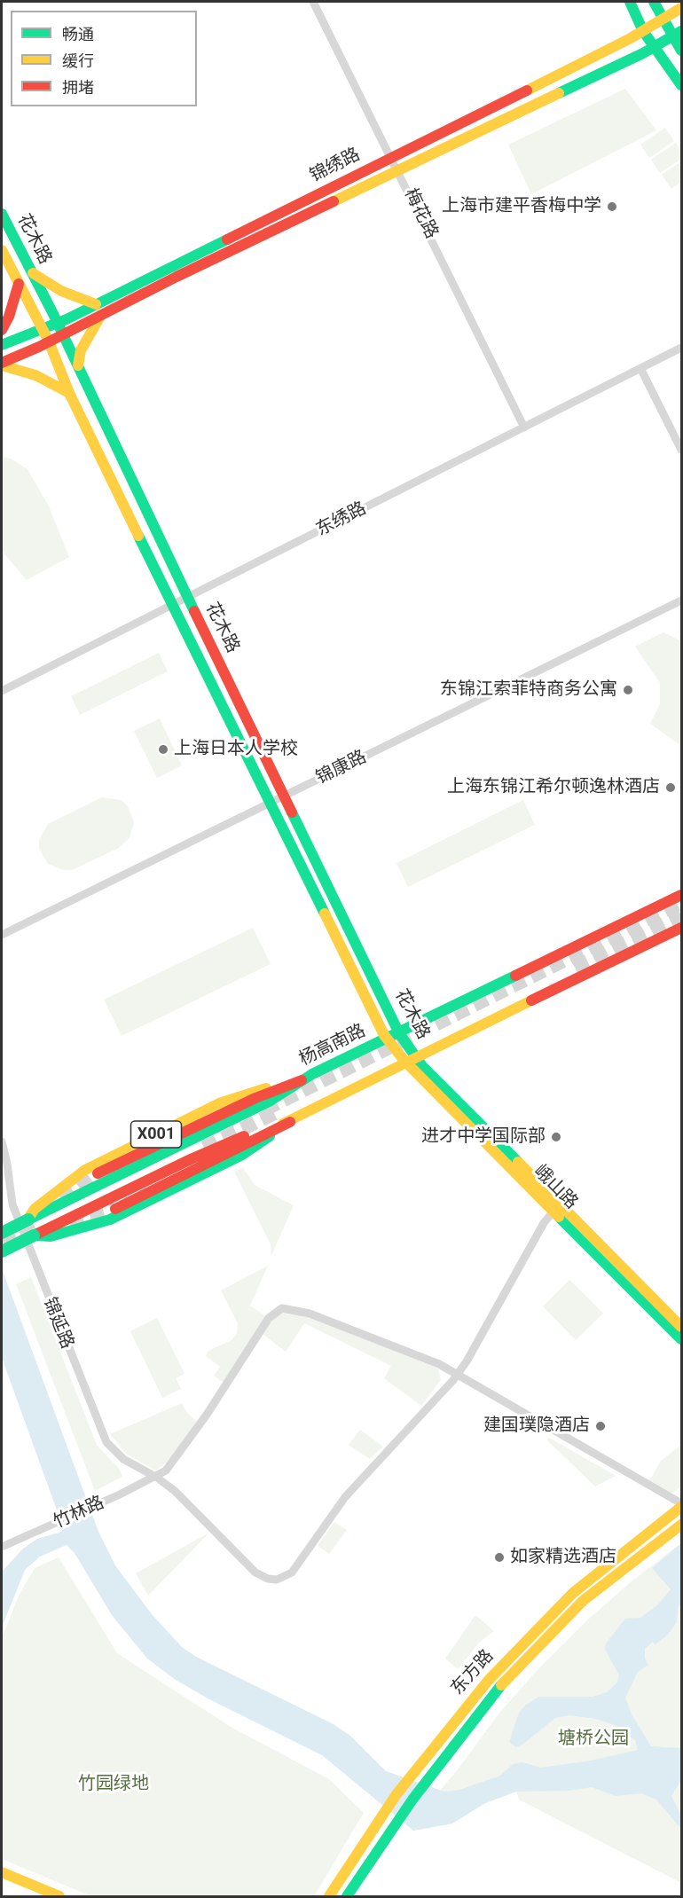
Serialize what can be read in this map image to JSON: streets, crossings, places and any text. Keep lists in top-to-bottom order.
{
  "streets": {
    "main road": [
      "锦绣路",
      "花木路",
      "杨高南路",
      "X001",
      "峨山路",
      "东方路"
    ],
    "street": [
      "梅花路",
      "东绣路",
      "锦康路",
      "锦延路",
      "竹林路"
    ]
  },
  "crossings": [
    ["锦绣路", "梅花路"],
    ["锦绣路", "花木路"],
    ["梅花路", "东绣路"],
    ["花木路", "东绣路"],
    ["花木路", "锦康路"],
    ["花木路", "杨高南路"],
    ["花木路", "X001"],
    ["花木路", "峨山路"],
    ["杨高南路", "X001"],
    ["X001", "峨山路"],
    ["锦延路", "竹林路"]
  ],
  "parks": ["塘桥公园", "竹园绿地"],
  "places": [
    "上海市建平香梅中学",
    "东锦江索菲特商务公寓",
    "上海日本人学校",
    "上海东锦江希尔顿逸林酒店",
    "进才中学国际部",
    "建国璞隐酒店",
    "如家精选酒店"
  ],
  "legend": ["畅通", "缓行", "拥堵"]
}
